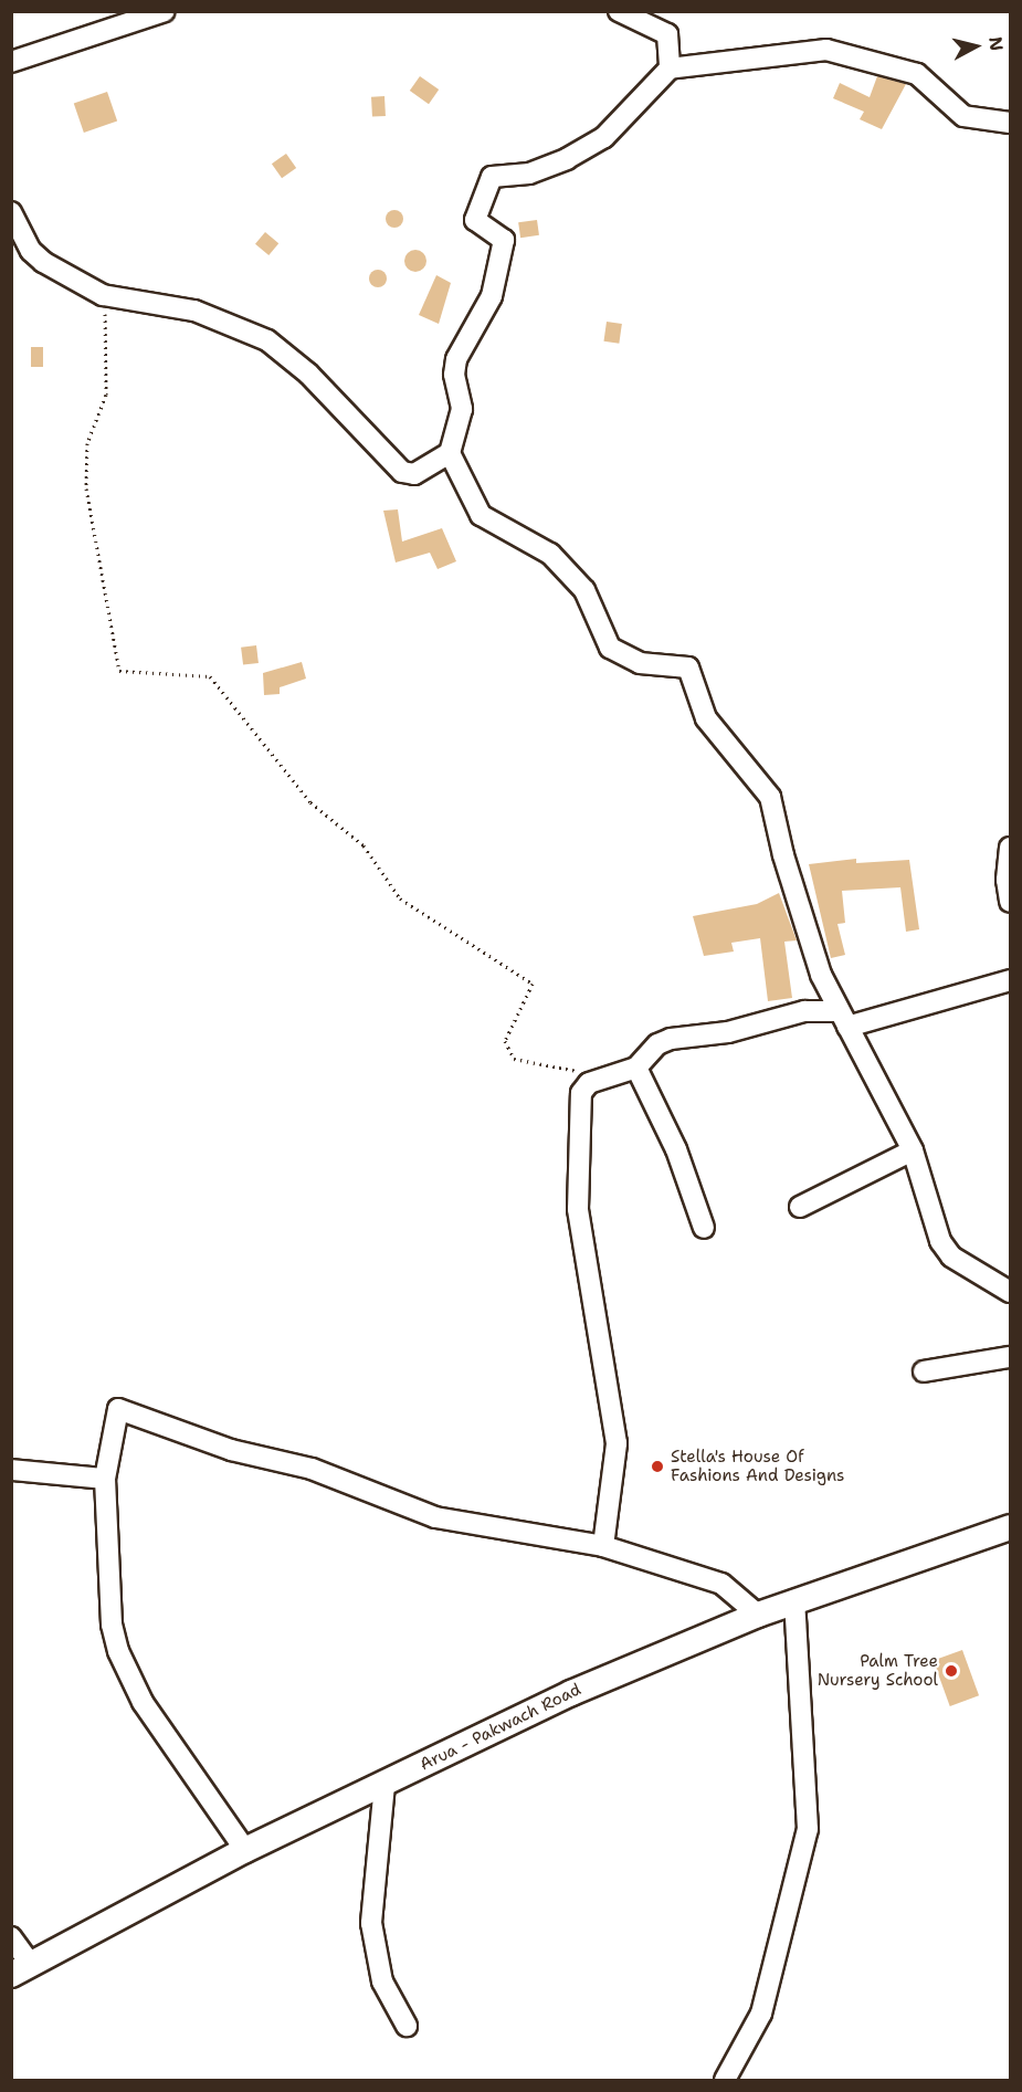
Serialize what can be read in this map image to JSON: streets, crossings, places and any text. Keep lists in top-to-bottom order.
{
  "streets": {
    "main road": ["Arua - Pakwach Road"]
  },
  "places": ["Stella's House Of Fashions And Designs", "Palm Tree Nursery School"],
  "north": "right"
}
